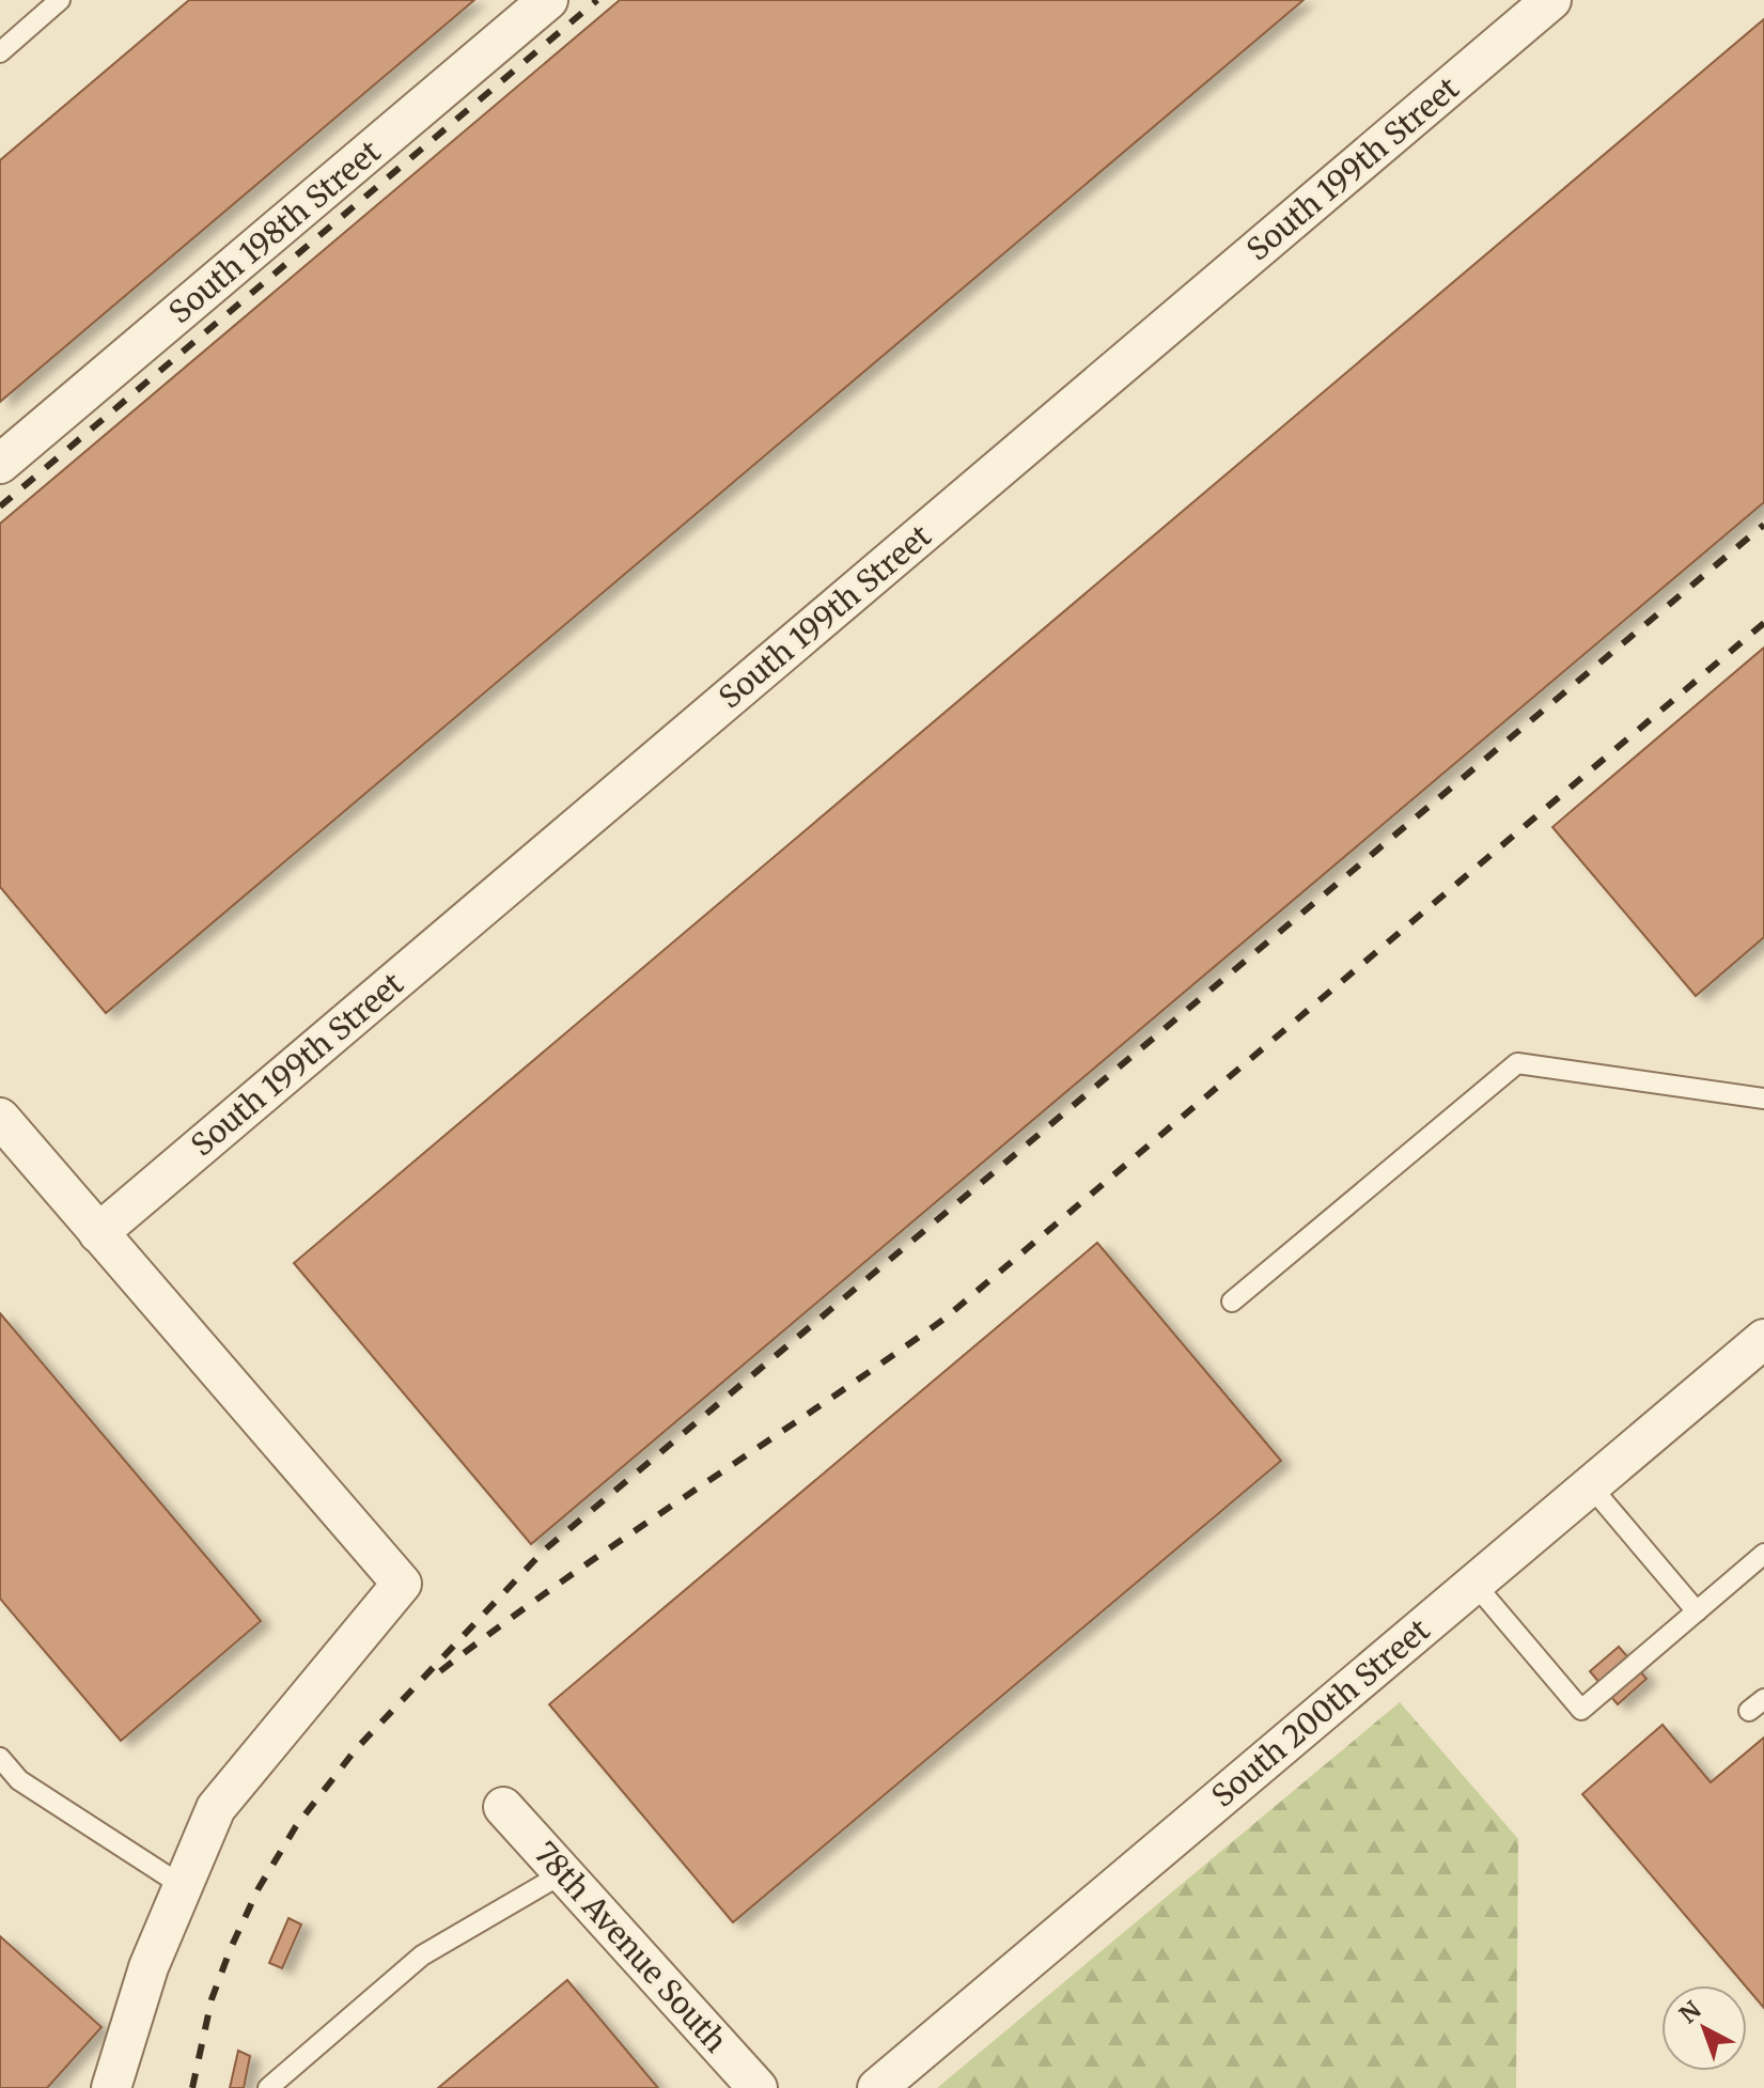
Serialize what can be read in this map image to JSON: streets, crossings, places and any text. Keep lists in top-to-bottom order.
{
  "streets": {
    "street": [
      "South 199th Street",
      "South 198th Street",
      "South 200th Street",
      "78th Avenue South"
    ]
  },
  "north": "top left"
}
